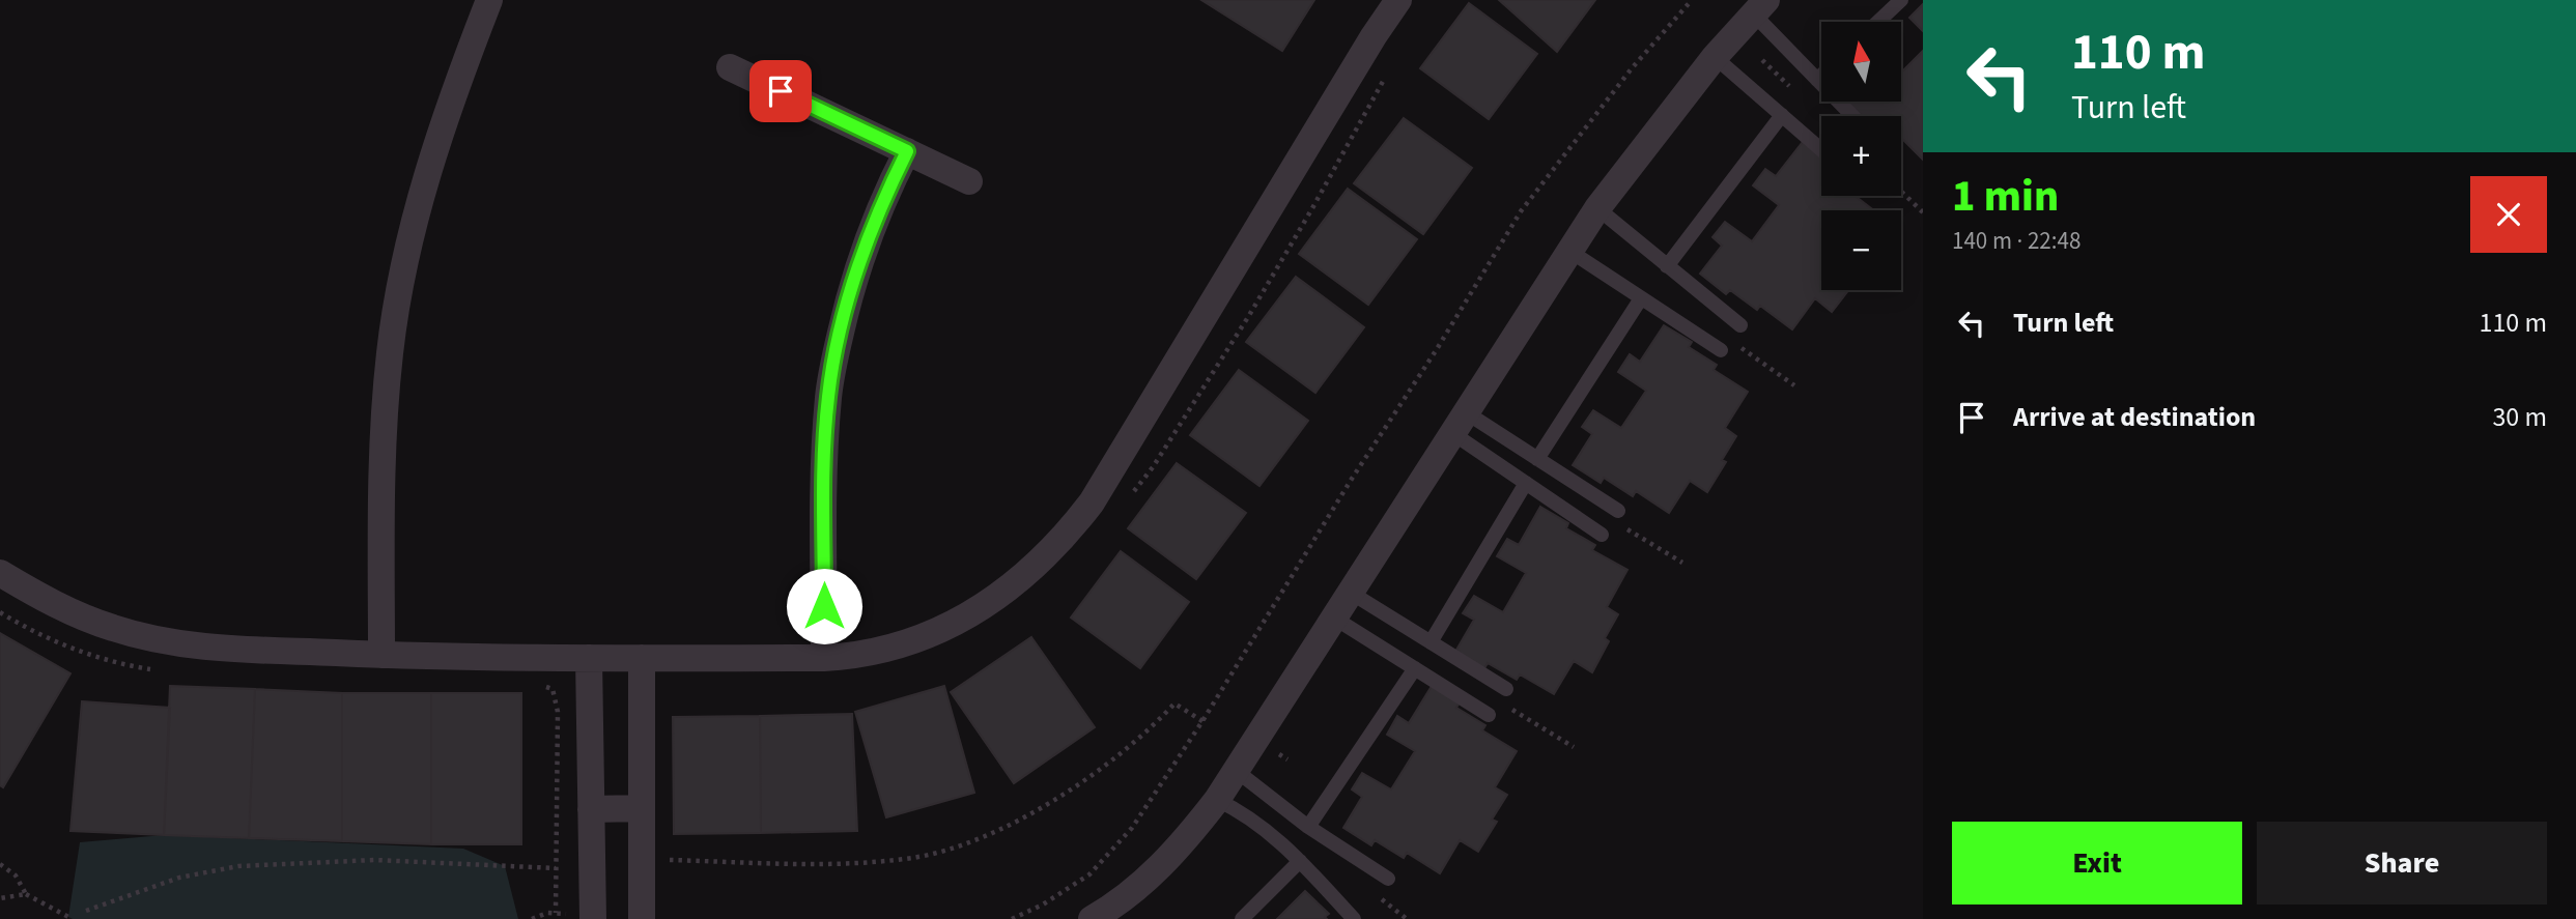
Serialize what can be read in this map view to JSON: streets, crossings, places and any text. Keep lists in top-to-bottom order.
{
  "north": "top",
  "page": {
    "turn": ["110 m", "Turn left"],
    "map_buttons": ["+", "−"],
    "heading": ["1 min", "140 m · 22:48"],
    "list": [
      {
        "name": "Turn left",
        "value": "110 m"
      },
      {
        "name": "Arrive at destination",
        "value": "30 m"
      }
    ],
    "buttons": ["Exit", "Share"]
  }
}
